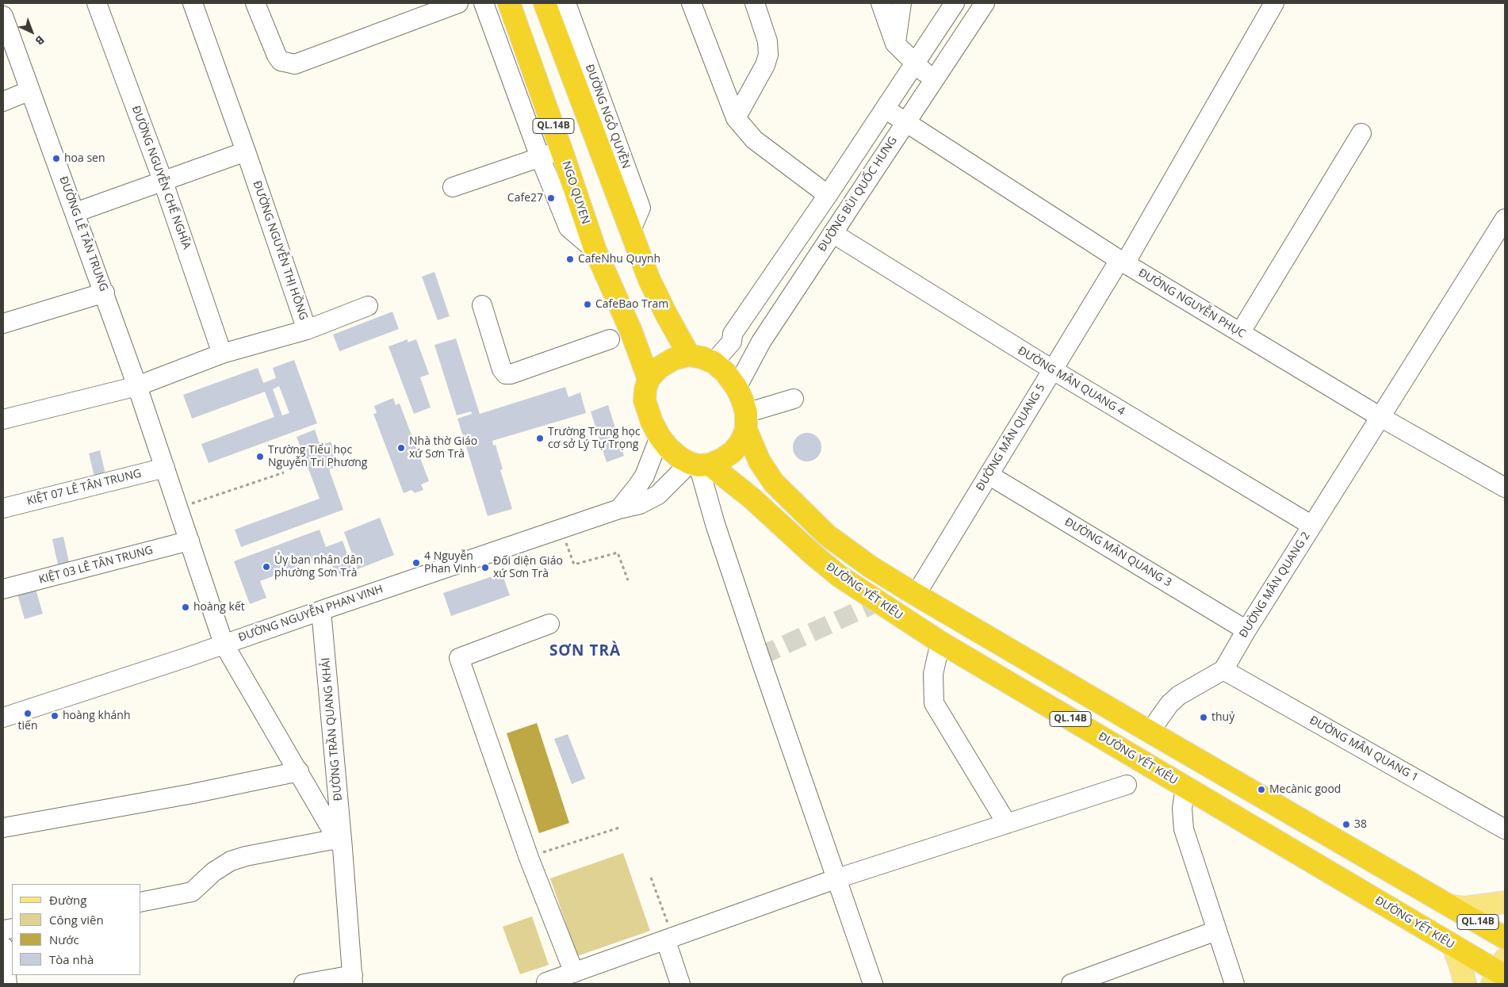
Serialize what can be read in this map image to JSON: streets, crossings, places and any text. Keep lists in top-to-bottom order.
{
  "streets": {
    "highway": ["QL.14B", "NGO QUYEN", "ĐƯỜNG YẾT KIÊU"],
    "street": [
      "ĐƯỜNG NGÔ QUYỀN",
      "ĐƯỜNG NGUYỄN CHẾ NGHĨA",
      "ĐƯỜNG BÙI QUỐC HƯNG",
      "ĐƯỜNG LÊ TÂN TRUNG",
      "ĐƯỜNG NGUYỄN THỊ HỒNG",
      "ĐƯỜNG NGUYỄN PHỤC",
      "ĐƯỜNG MÂN QUANG 4",
      "ĐƯỜNG MÂN QUANG 5",
      "KIỆT 07 LÊ TÂN TRUNG",
      "ĐƯỜNG MÂN QUANG 3",
      "KIỆT 03 LÊ TÂN TRUNG",
      "ĐƯỜNG MÂN QUANG 2",
      "ĐƯỜNG NGUYỄN PHAN VINH",
      "ĐƯỜNG TRẦN QUANG KHẢI",
      "ĐƯỜNG MÂN QUANG 1"
    ]
  },
  "crossings": [
    ["ĐƯỜNG NGÔ QUYỀN", "QL.14B"],
    ["QL.14B", "NGO QUYEN"],
    ["QL.14B", "ĐƯỜNG BÙI QUỐC HƯNG"],
    ["QL.14B", "ĐƯỜNG MÂN QUANG 5"],
    ["QL.14B", "ĐƯỜNG YẾT KIÊU"],
    ["QL.14B", "ĐƯỜNG NGUYỄN PHAN VINH"],
    ["ĐƯỜNG NGUYỄN CHẾ NGHĨA", "ĐƯỜNG NGUYỄN THỊ HỒNG"],
    ["NGO QUYEN", "ĐƯỜNG BÙI QUỐC HƯNG"],
    ["NGO QUYEN", "ĐƯỜNG YẾT KIÊU"],
    ["NGO QUYEN", "ĐƯỜNG NGUYỄN PHAN VINH"],
    ["ĐƯỜNG BÙI QUỐC HƯNG", "ĐƯỜNG NGUYỄN PHỤC"],
    ["ĐƯỜNG BÙI QUỐC HƯNG", "ĐƯỜNG MÂN QUANG 4"],
    ["ĐƯỜNG BÙI QUỐC HƯNG", "ĐƯỜNG YẾT KIÊU"],
    ["ĐƯỜNG BÙI QUỐC HƯNG", "ĐƯỜNG NGUYỄN PHAN VINH"],
    ["ĐƯỜNG LÊ TÂN TRUNG", "ĐƯỜNG NGUYỄN THỊ HỒNG"],
    ["ĐƯỜNG LÊ TÂN TRUNG", "KIỆT 07 LÊ TÂN TRUNG"],
    ["ĐƯỜNG LÊ TÂN TRUNG", "KIỆT 03 LÊ TÂN TRUNG"],
    ["ĐƯỜNG LÊ TÂN TRUNG", "ĐƯỜNG NGUYỄN PHAN VINH"],
    ["ĐƯỜNG LÊ TÂN TRUNG", "ĐƯỜNG TRẦN QUANG KHẢI"],
    ["ĐƯỜNG NGUYỄN PHỤC", "ĐƯỜNG MÂN QUANG 5"],
    ["ĐƯỜNG NGUYỄN PHỤC", "ĐƯỜNG MÂN QUANG 2"],
    ["ĐƯỜNG MÂN QUANG 4", "ĐƯỜNG MÂN QUANG 5"],
    ["ĐƯỜNG MÂN QUANG 4", "ĐƯỜNG MÂN QUANG 2"],
    ["ĐƯỜNG MÂN QUANG 5", "ĐƯỜNG MÂN QUANG 3"],
    ["ĐƯỜNG MÂN QUANG 3", "ĐƯỜNG MÂN QUANG 2"],
    ["ĐƯỜNG MÂN QUANG 2", "ĐƯỜNG MÂN QUANG 1"],
    ["ĐƯỜNG YẾT KIÊU", "ĐƯỜNG NGUYỄN PHAN VINH"],
    ["ĐƯỜNG NGUYỄN PHAN VINH", "ĐƯỜNG TRẦN QUANG KHẢI"]
  ],
  "districts": ["SƠN TRÀ"],
  "places": [
    "hoa sen",
    "Cafe27",
    "CafeNhu Quynh",
    "CafeBao Tram",
    "Trường Trung học cơ sở Lý Tự Trọng",
    "Nhà thờ Giáo xứ Sơn Trà",
    "Trường Tiểu học Nguyễn Tri Phương",
    "4 Nguyễn Phan Vinh",
    "Ủy ban nhân dân phường Sơn Trà",
    "Đối diện Giáo xứ Sơn Trà",
    "hoàng kết",
    "tiến",
    "hoàng khánh",
    "thuỷ",
    "Mecànic good",
    "38"
  ],
  "legend": [
    "Đường",
    "Công viên",
    "Nước",
    "Tòa nhà"
  ],
  "north": "bottom right"
}
